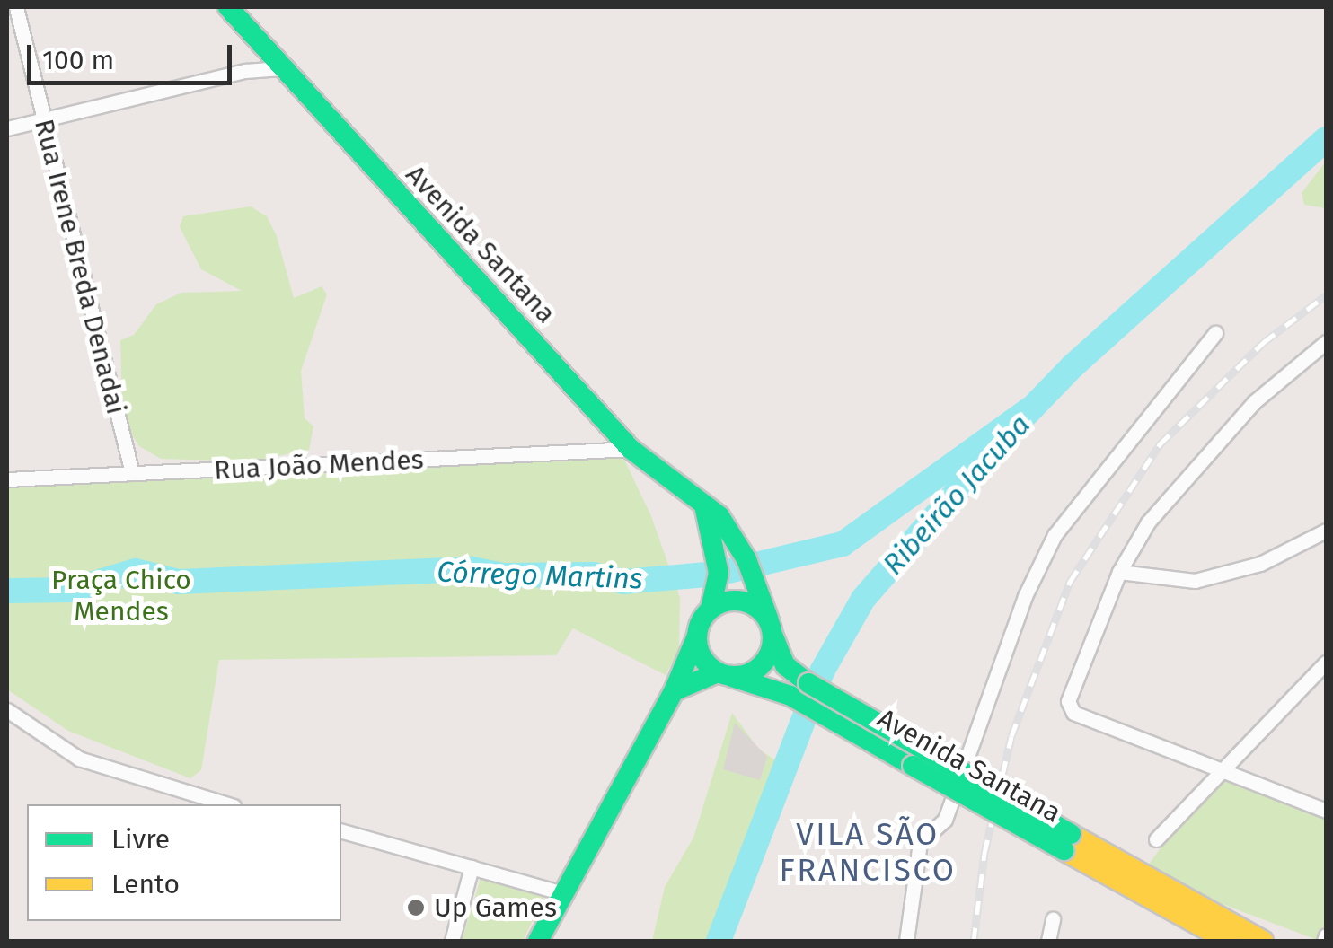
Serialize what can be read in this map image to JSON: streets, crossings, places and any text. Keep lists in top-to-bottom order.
{
  "streets": {
    "main road": ["Avenida Santana"],
    "street": ["Rua Irene Breda Denadai", "Rua João Mendes"]
  },
  "crossings": [
    ["Avenida Santana", "Rua João Mendes"],
    ["Rua Irene Breda Denadai", "Rua João Mendes"]
  ],
  "districts": ["VILA SÃO FRANCISCO"],
  "water": ["Ribeirão Jacuba", "Córrego Martins"],
  "parks": ["Praça Chico Mendes"],
  "places": ["Up Games"],
  "legend": ["Livre", "Lento"],
  "scale_bar": "100 m"
}
